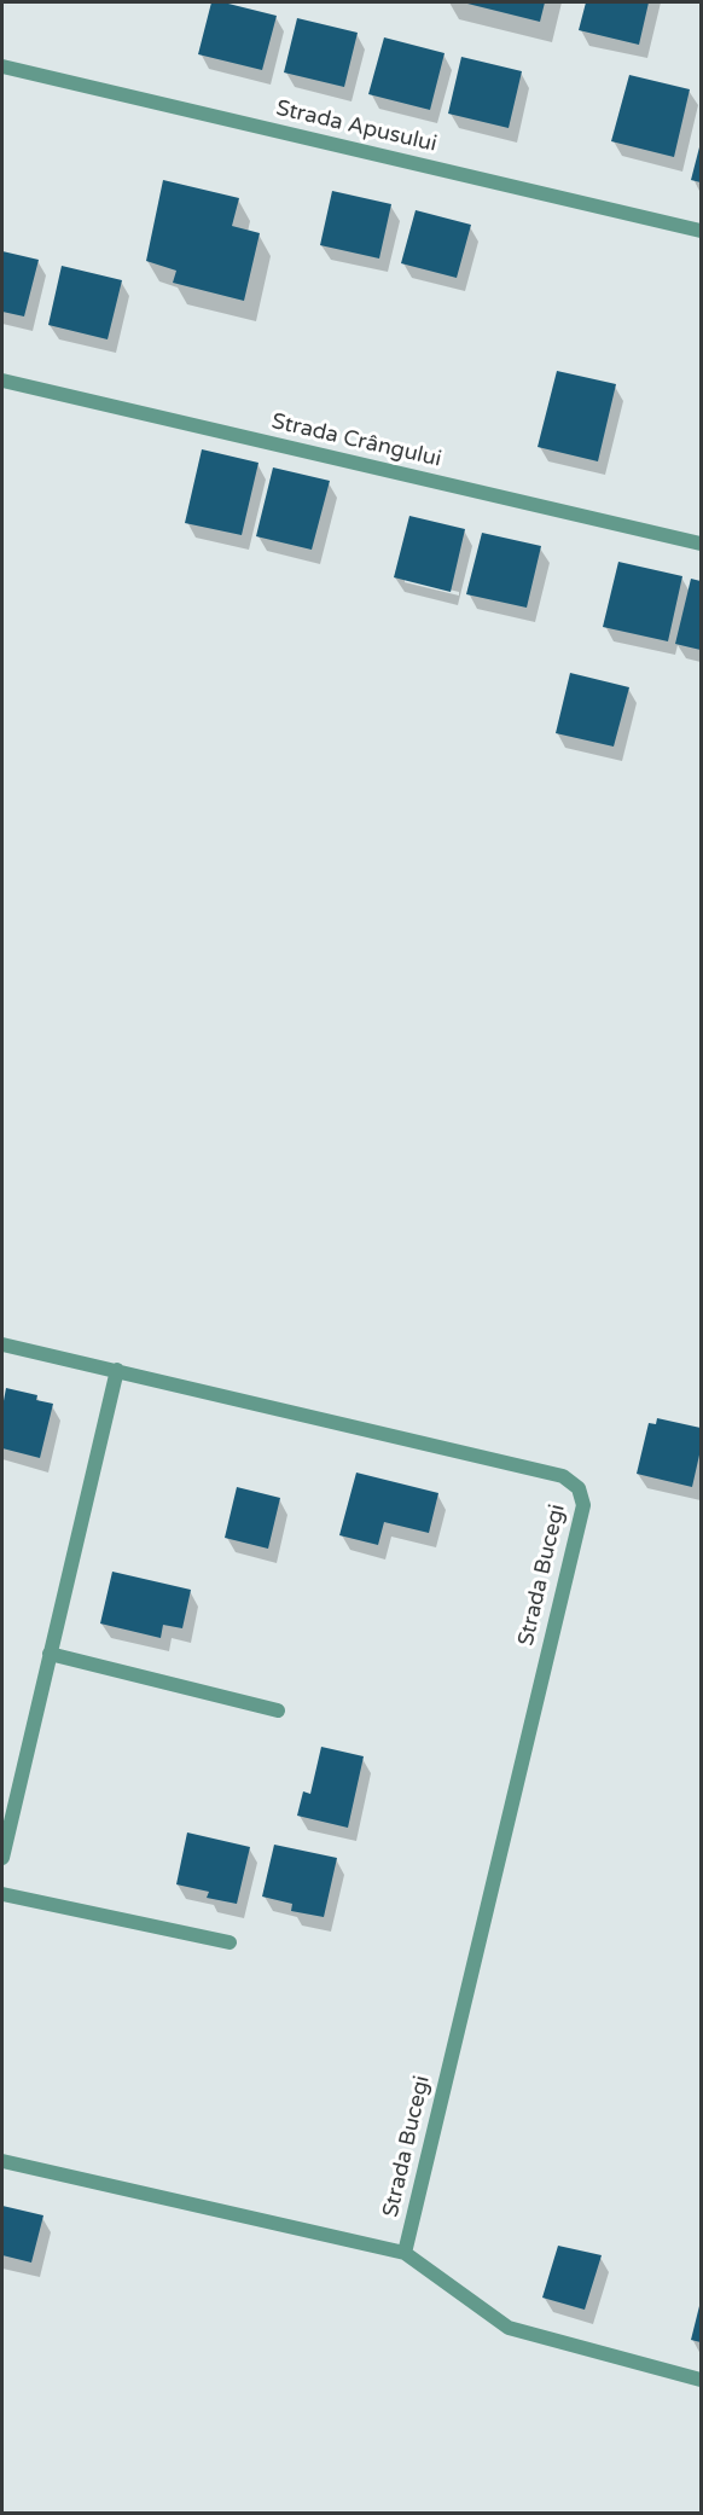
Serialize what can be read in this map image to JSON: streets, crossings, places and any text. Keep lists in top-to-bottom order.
{
  "streets": {
    "street": ["Strada Apusului", "Strada Crângului", "Strada Bucegi"]
  }
}
